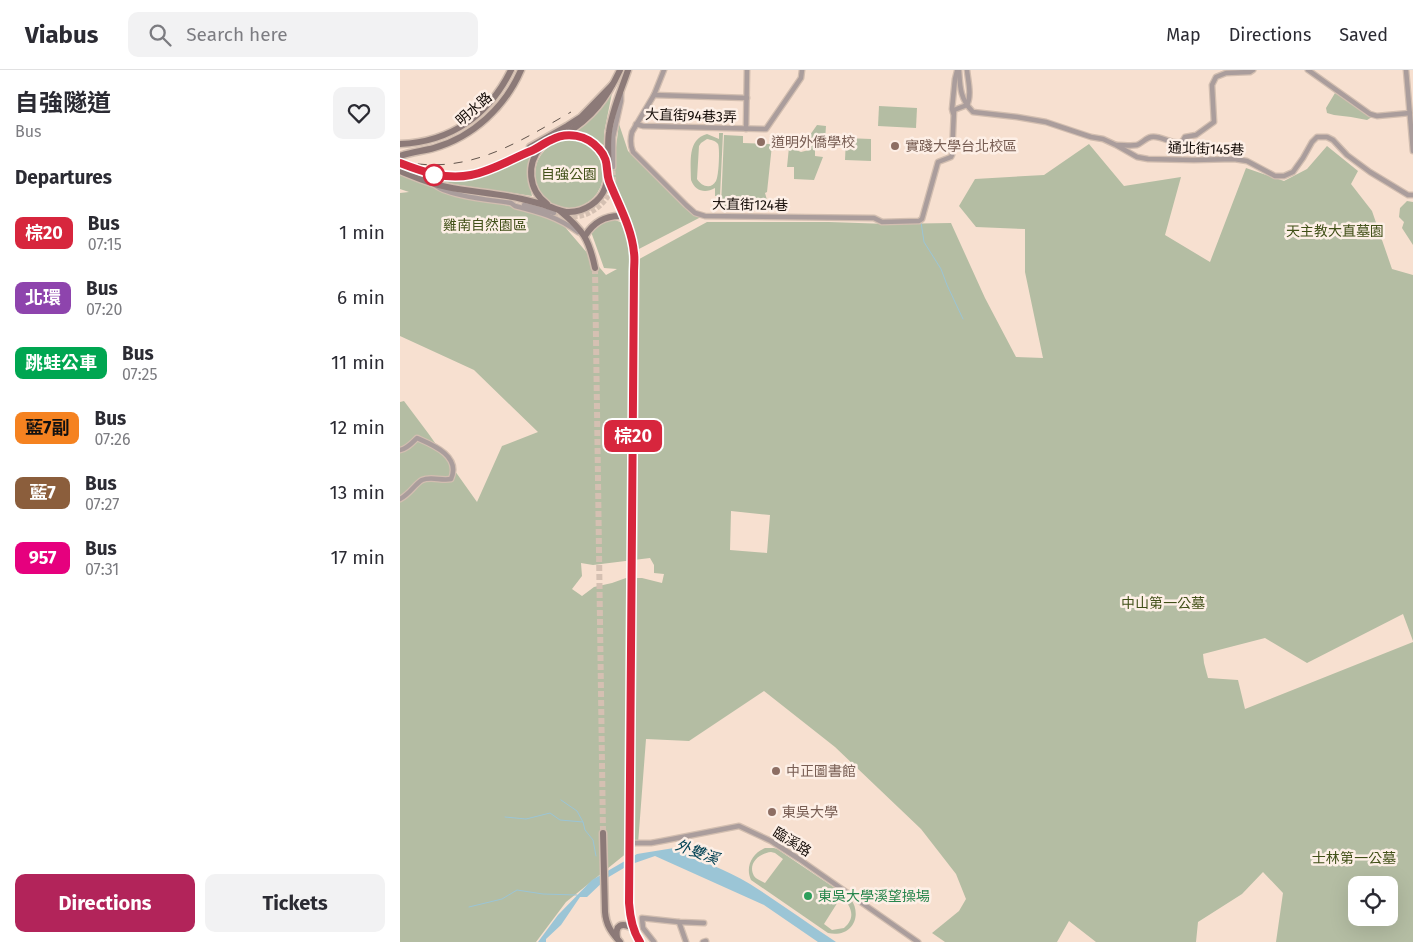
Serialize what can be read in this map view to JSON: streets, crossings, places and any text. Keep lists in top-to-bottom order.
{
  "streets": {
    "main road": ["明水路"],
    "street": [
      "大直街94巷3弄",
      "通北街145巷",
      "大直街124巷",
      "臨溪路"
    ]
  },
  "crossings": [
    ["大直街94巷3弄", "大直街124巷"]
  ],
  "water": ["外雙溪"],
  "parks": [
    "自強公園",
    "雞南自然園區",
    "天主教大直墓園",
    "中山第一公墓",
    "士林第一公墓"
  ],
  "places": [
    "道明外僑學校",
    "實踐大學台北校區",
    "中正圖書館",
    "東吳大學",
    "東吳大學溪望操場"
  ],
  "lines": ["bus line 棕20"],
  "page": {
    "header": "Viabus",
    "search": "Search here",
    "nav": ["Map", "Directions", "Saved"],
    "heading": [
      ["自強隧道", "Bus"],
      "Departures"
    ],
    "on_map": "棕20",
    "list": [
      {
        "mark": "棕20",
        "name": "Bus",
        "note": "07:15",
        "value": "1 min"
      },
      {
        "mark": "北環",
        "name": "Bus",
        "note": "07:20",
        "value": "6 min"
      },
      {
        "mark": "跳蛙公車",
        "name": "Bus",
        "note": "07:25",
        "value": "11 min"
      },
      {
        "mark": "藍7副",
        "name": "Bus",
        "note": "07:26",
        "value": "12 min"
      },
      {
        "mark": "藍7",
        "name": "Bus",
        "note": "07:27",
        "value": "13 min"
      },
      {
        "mark": "957",
        "name": "Bus",
        "note": "07:31",
        "value": "17 min"
      }
    ],
    "buttons": ["Directions", "Tickets"]
  }
}
